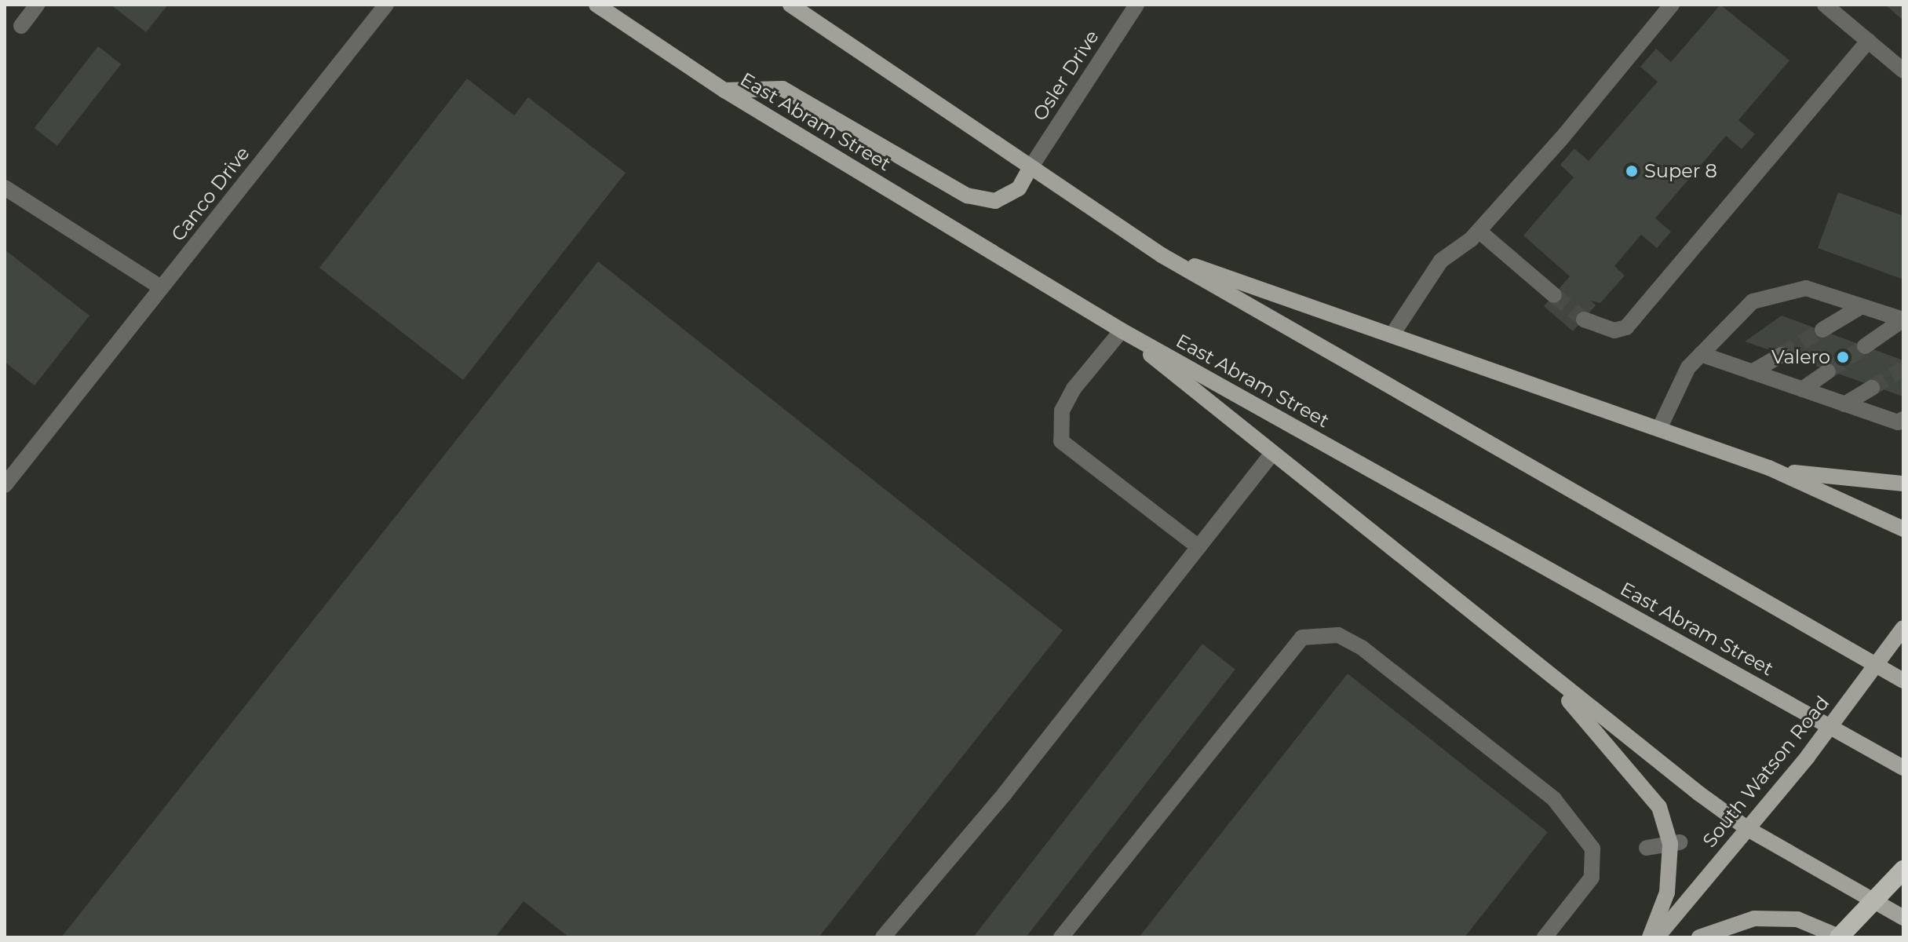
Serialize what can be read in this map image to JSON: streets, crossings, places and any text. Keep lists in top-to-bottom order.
{
  "streets": {
    "main road": ["East Abram Street", "South Watson Road"],
    "street": ["Osler Drive", "Canco Drive"]
  },
  "places": ["Super 8", "Valero"]
}
